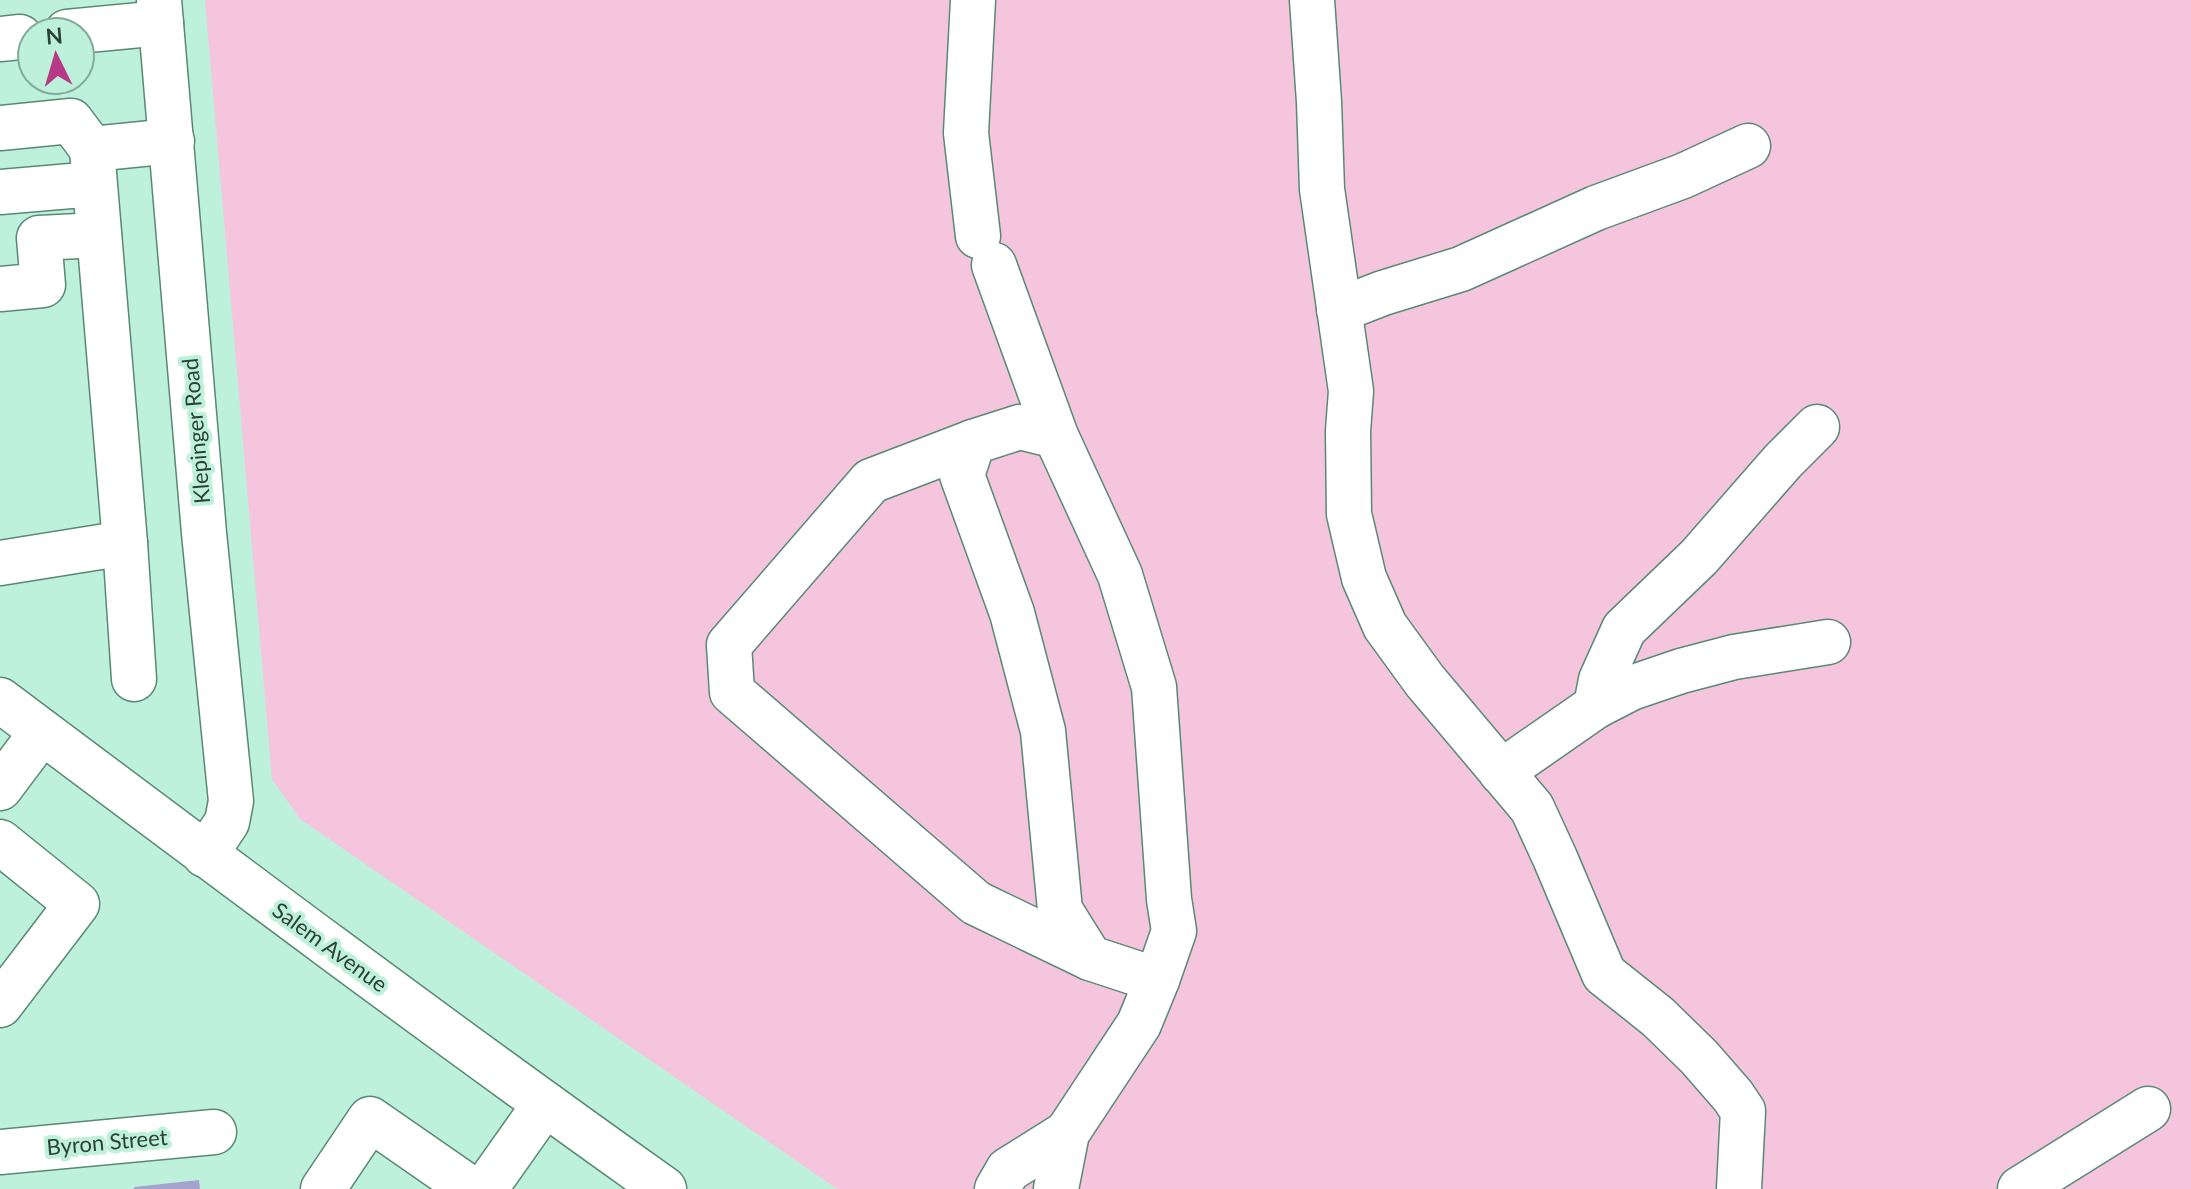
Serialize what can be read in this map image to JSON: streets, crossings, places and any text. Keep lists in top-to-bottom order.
{
  "streets": {
    "street": ["Klepinger Road", "Salem Avenue", "Byron Street"]
  },
  "crossings": [
    ["Klepinger Road", "Salem Avenue"]
  ],
  "north": "top"
}
